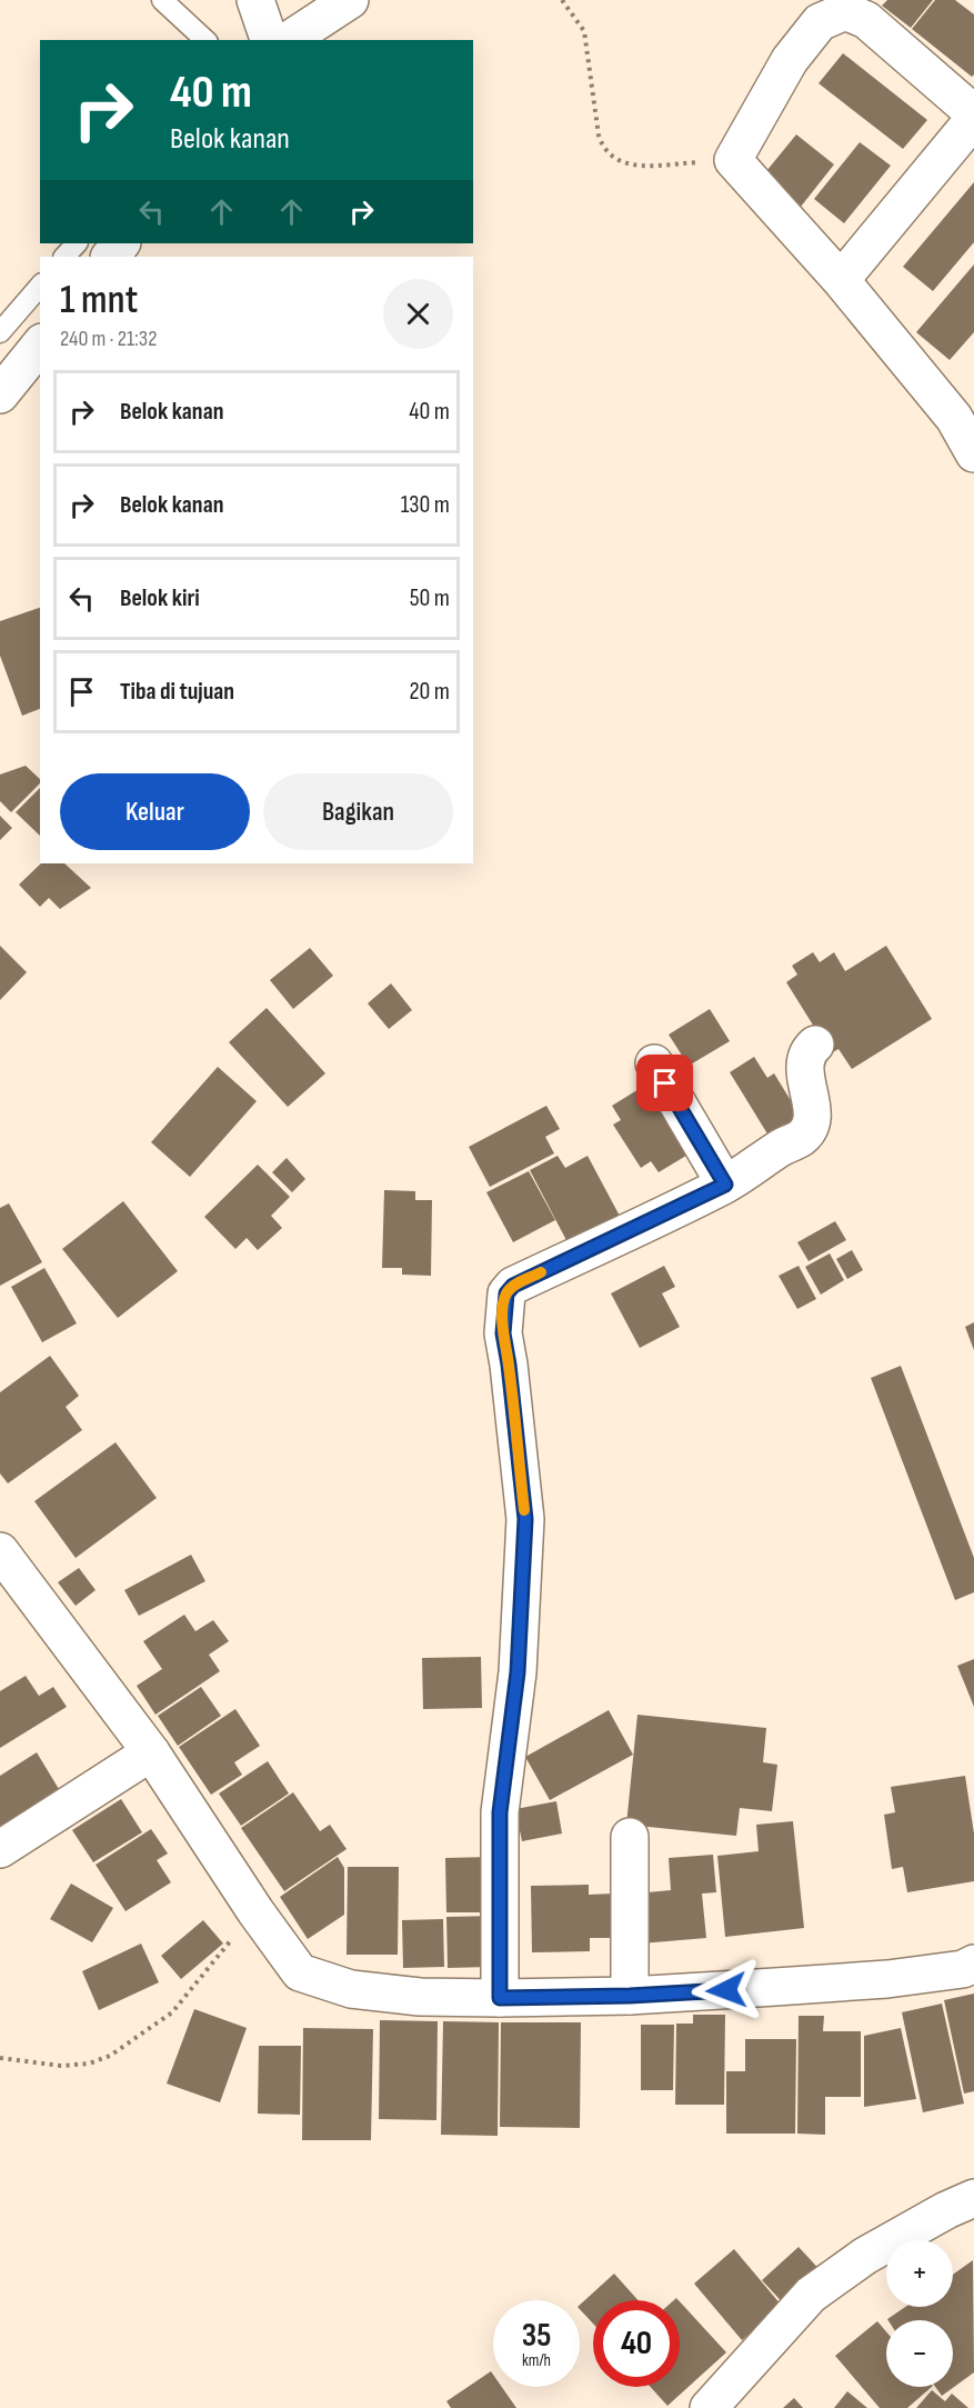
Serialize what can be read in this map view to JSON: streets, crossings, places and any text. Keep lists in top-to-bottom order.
{
  "page": {
    "turn": ["40 m", "Belok kanan"],
    "heading": ["1 mnt", "240 m · 21:32"],
    "list": [
      {
        "name": "Belok kanan",
        "value": "40 m"
      },
      {
        "name": "Belok kanan",
        "value": "130 m"
      },
      {
        "name": "Belok kiri",
        "value": "50 m"
      },
      {
        "name": "Tiba di tujuan",
        "value": "20 m"
      }
    ],
    "buttons": ["Keluar", "Bagikan"],
    "map_buttons": ["+", "−"],
    "speed": "35 km/h",
    "limit": "40"
  }
}
